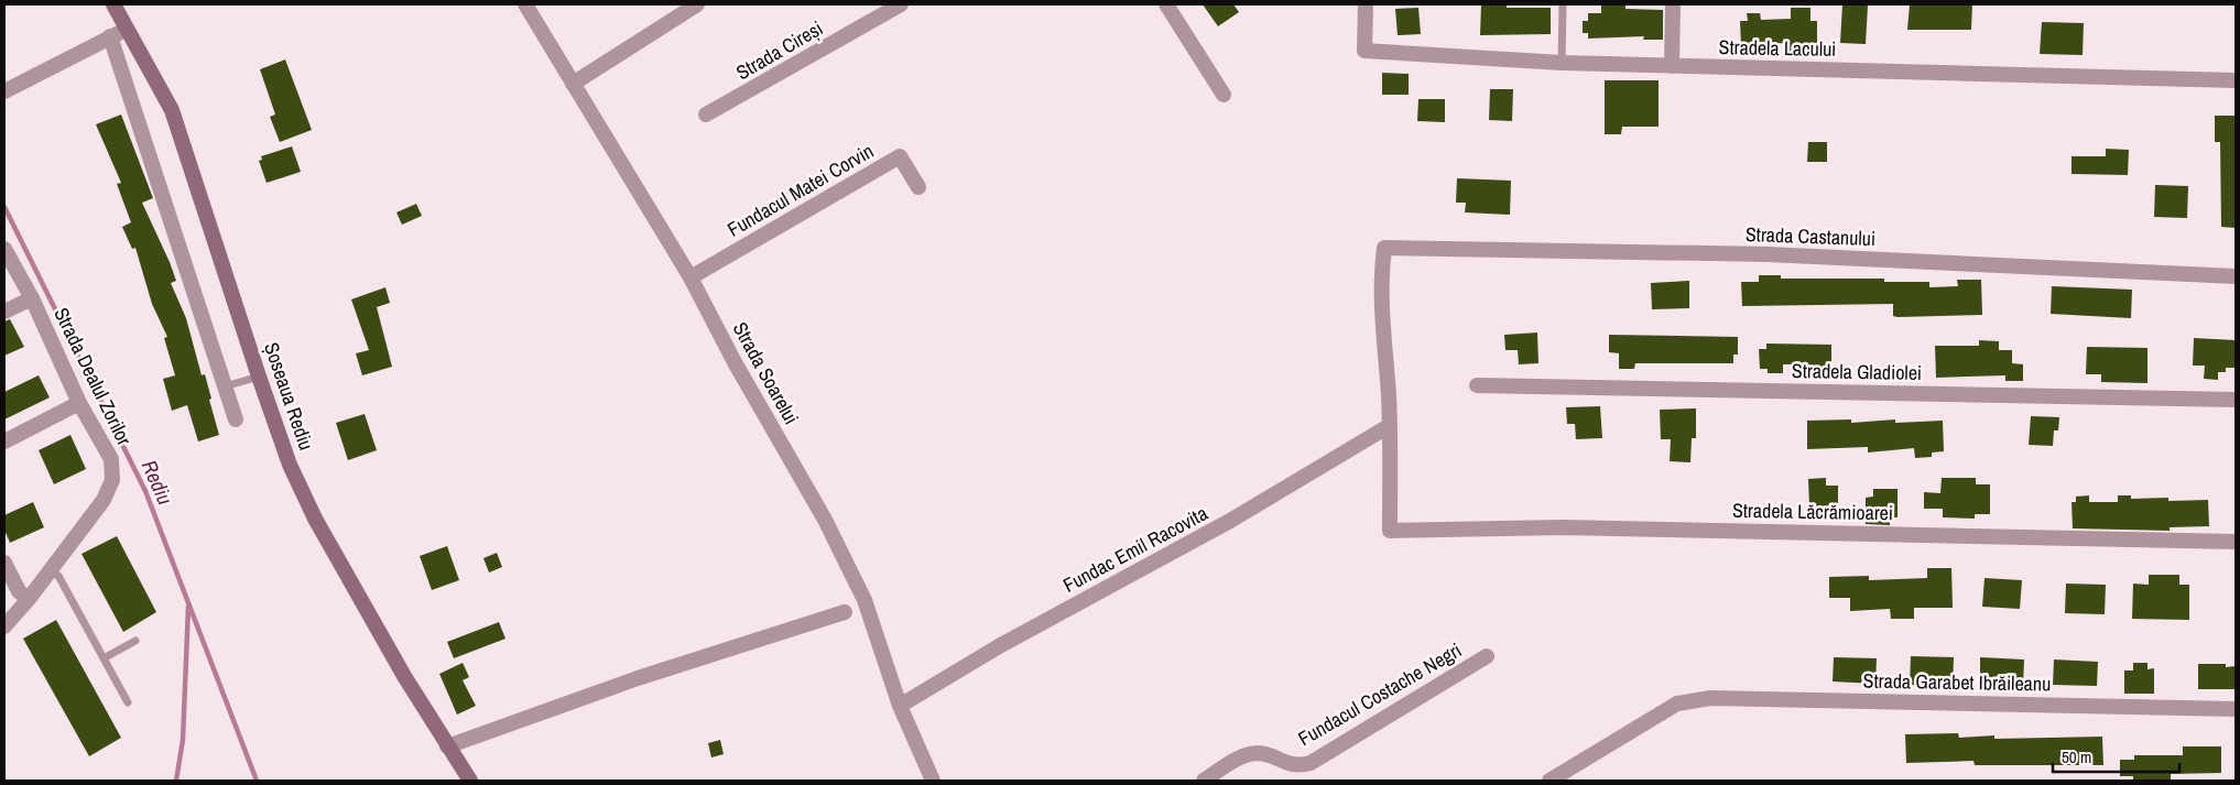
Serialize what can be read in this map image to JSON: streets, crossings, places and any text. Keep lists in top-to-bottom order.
{
  "streets": {
    "main road": ["Șoseaua Rediu"],
    "street": [
      "Stradela Lacului",
      "Strada Cireși",
      "Fundacul Matei Corvin",
      "Strada Castanului",
      "Stradela Gladiolei",
      "Strada Soarelui",
      "Strada Dealul Zorilor",
      "Stradela Lăcrămioarei",
      "Fundac Emil Racovita",
      "Strada Garabet Ibrăileanu",
      "Fundacul Costache Negri"
    ]
  },
  "crossings": [
    ["Fundacul Matei Corvin", "Strada Soarelui"],
    ["Strada Castanului", "Stradela Lăcrămioarei"],
    ["Strada Castanului", "Fundac Emil Racovita"],
    ["Strada Soarelui", "Fundac Emil Racovita"],
    ["Stradela Lăcrămioarei", "Fundac Emil Racovita"]
  ],
  "water": ["Rediu"],
  "scale_bar": "50 m"
}
